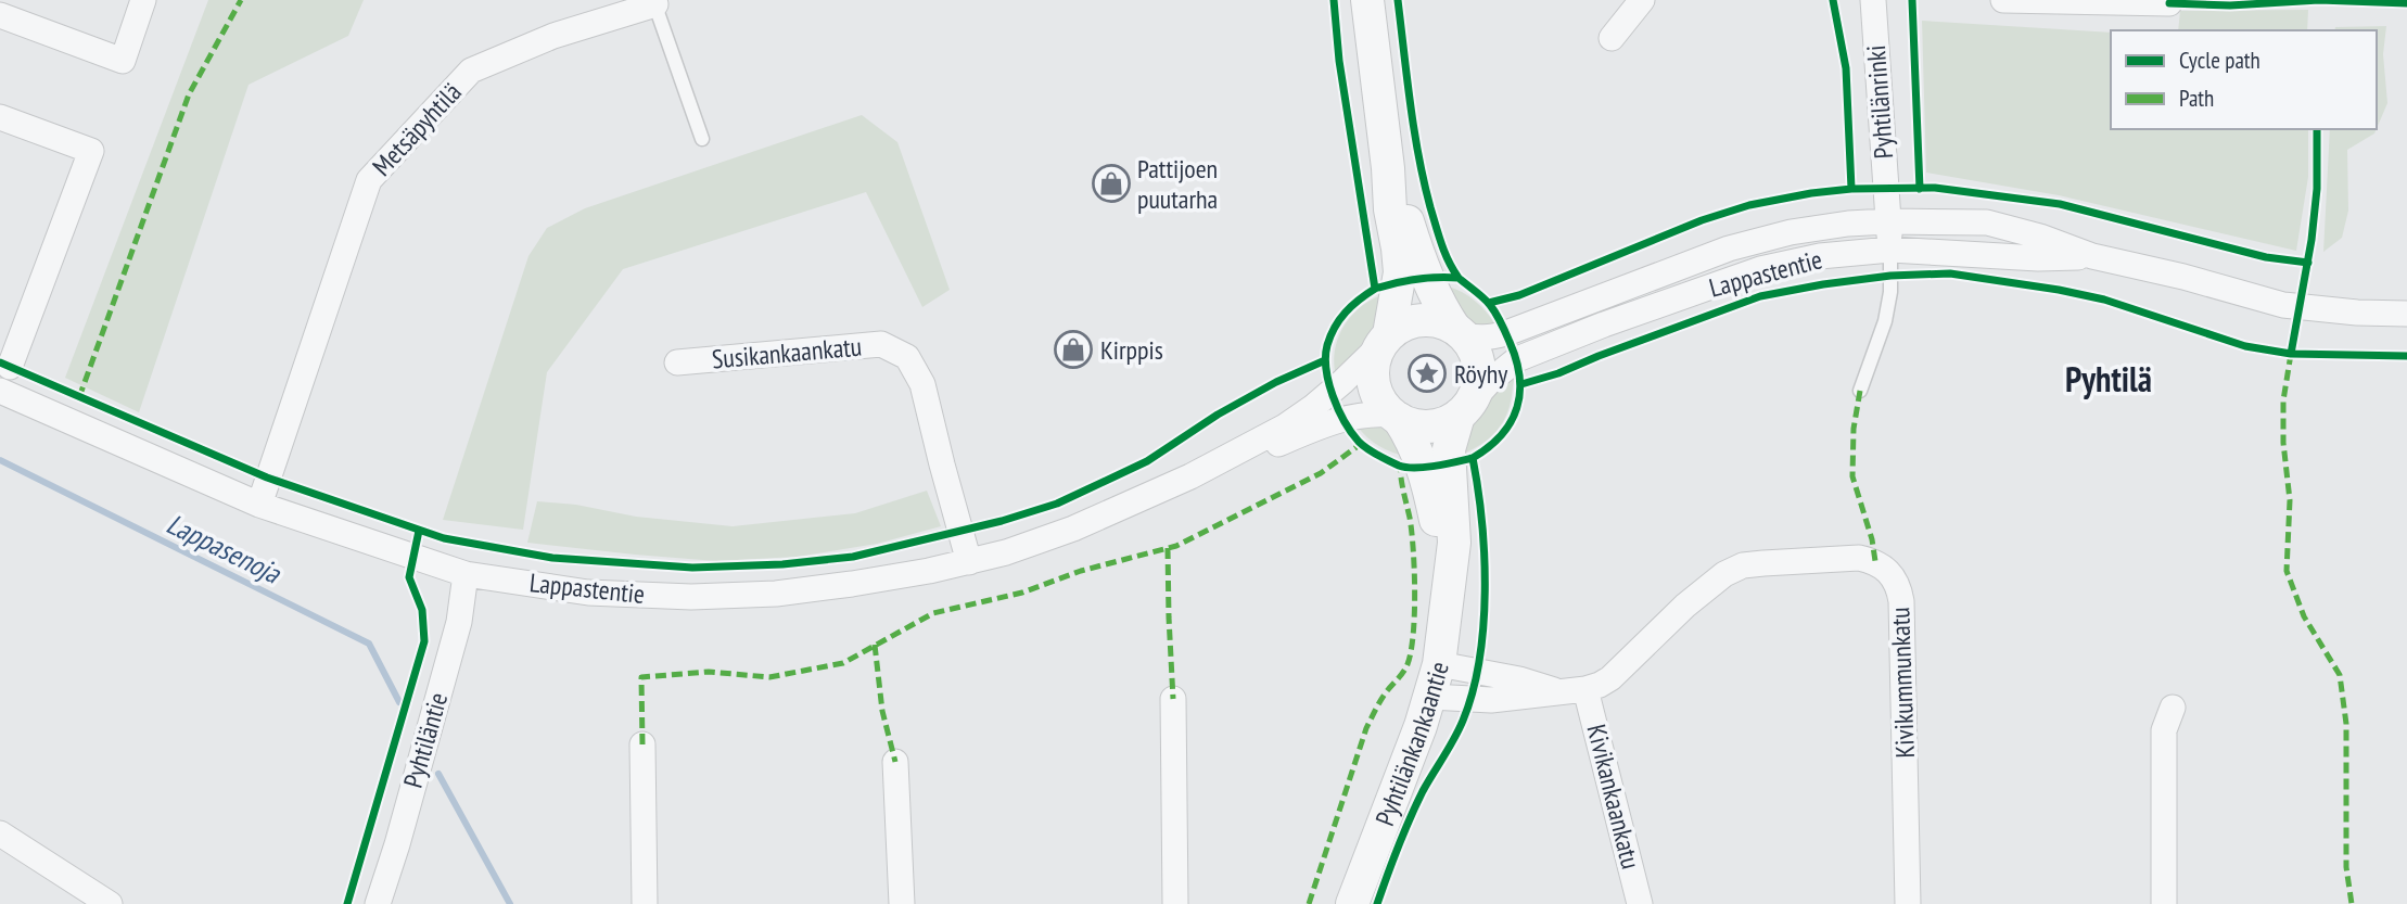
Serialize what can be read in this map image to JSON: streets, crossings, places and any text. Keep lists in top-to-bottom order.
{
  "streets": {
    "street": [
      "Pyhtilänrinki",
      "Metsäpyhtilä",
      "Lappastentie",
      "Susikankaankatu",
      "Kivikummunkatu",
      "Pyhtiläntie",
      "Pyhtilänkankaantie",
      "Kivikankaankatu"
    ]
  },
  "crossings": [
    ["Pyhtilänrinki", "Lappastentie"],
    ["Metsäpyhtilä", "Lappastentie"],
    ["Lappastentie", "Susikankaankatu"],
    ["Lappastentie", "Pyhtiläntie"],
    ["Lappastentie", "Pyhtilänkankaantie"],
    ["Kivikummunkatu", "Pyhtilänkankaantie"],
    ["Kivikummunkatu", "Kivikankaankatu"]
  ],
  "districts": ["Pyhtilä"],
  "water": ["Lappasenoja"],
  "places": {
    "shop": ["Pattijoen puutarha", "Kirppis"],
    "place": ["Röyhy"]
  },
  "legend": ["Cycle path", "Path"]
}
